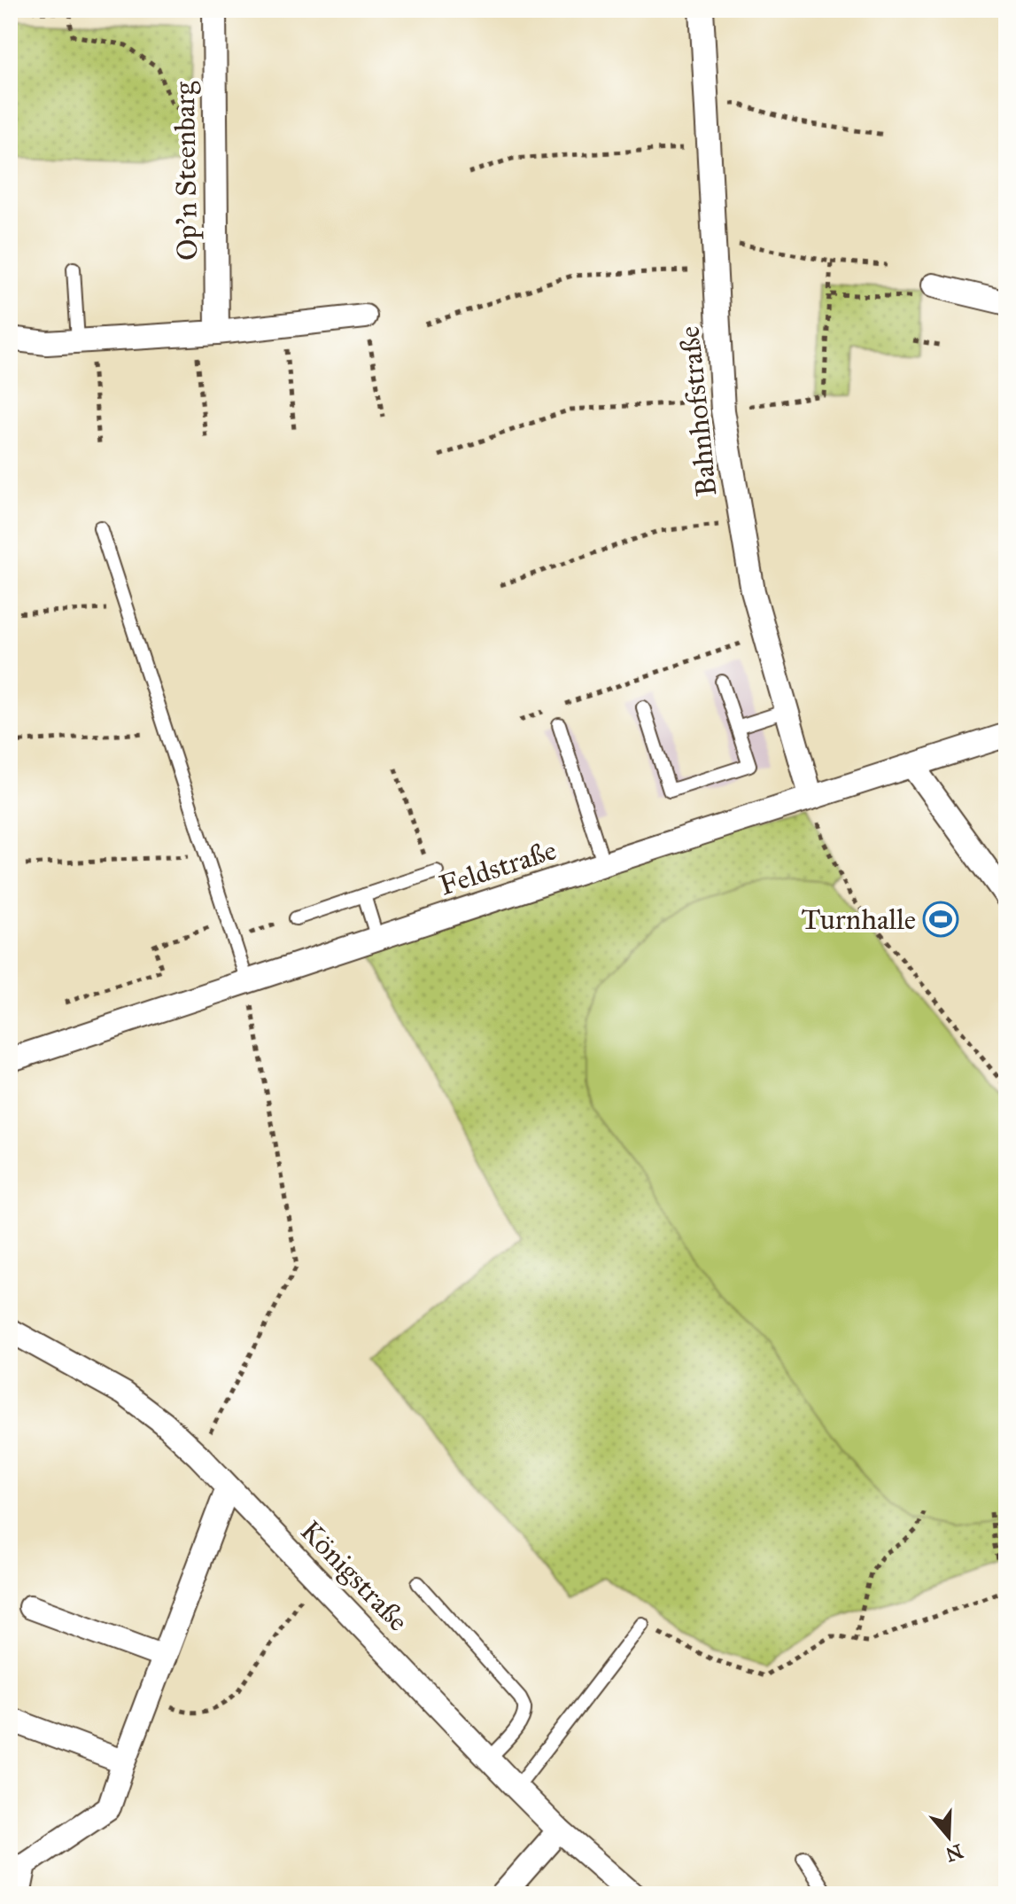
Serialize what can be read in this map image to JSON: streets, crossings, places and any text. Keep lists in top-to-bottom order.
{
  "streets": {
    "street": [
      "Op'n Steenbarg",
      "Bahnhofstraße",
      "Feldstraße",
      "Königstraße"
    ]
  },
  "crossings": [
    ["Bahnhofstraße", "Feldstraße"]
  ],
  "places": {
    "sports": ["Turnhalle"]
  },
  "north": "bottom"
}
